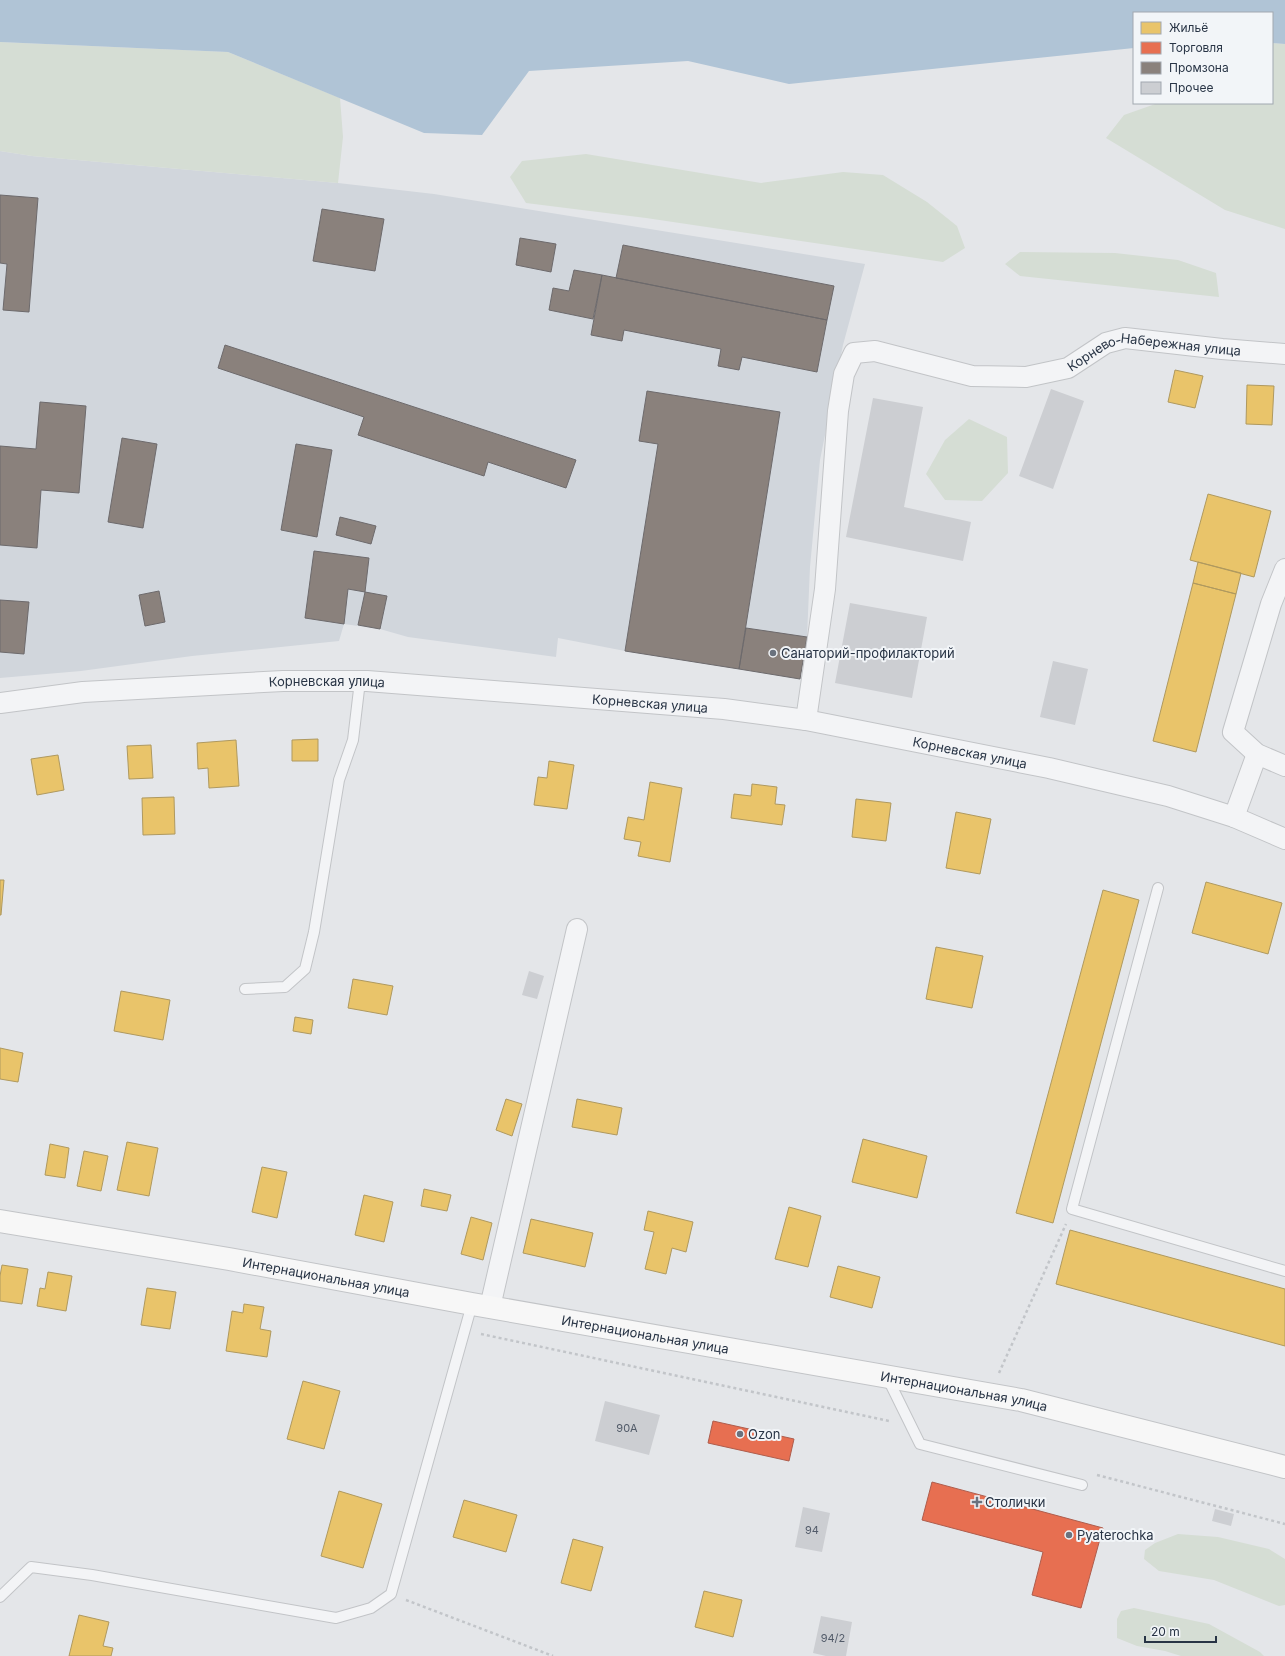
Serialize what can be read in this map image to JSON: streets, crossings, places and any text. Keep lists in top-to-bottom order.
{
  "streets": {
    "street": ["Корнево-Набережная улица", "Корневская улица", "Интернациональная улица"]
  },
  "crossings": [
    ["Корнево-Набережная улица", "Корневская улица"]
  ],
  "places": {
    "other": ["Санаторий-профилакторий", "Ozon", "Pyaterochka"],
    "health": ["Столички"]
  },
  "house_numbers": ["90А", "94", "94/2"],
  "legend": [
    "Жильё",
    "Торговля",
    "Промзона",
    "Прочее"
  ],
  "scale_bar": "20 m"
}
